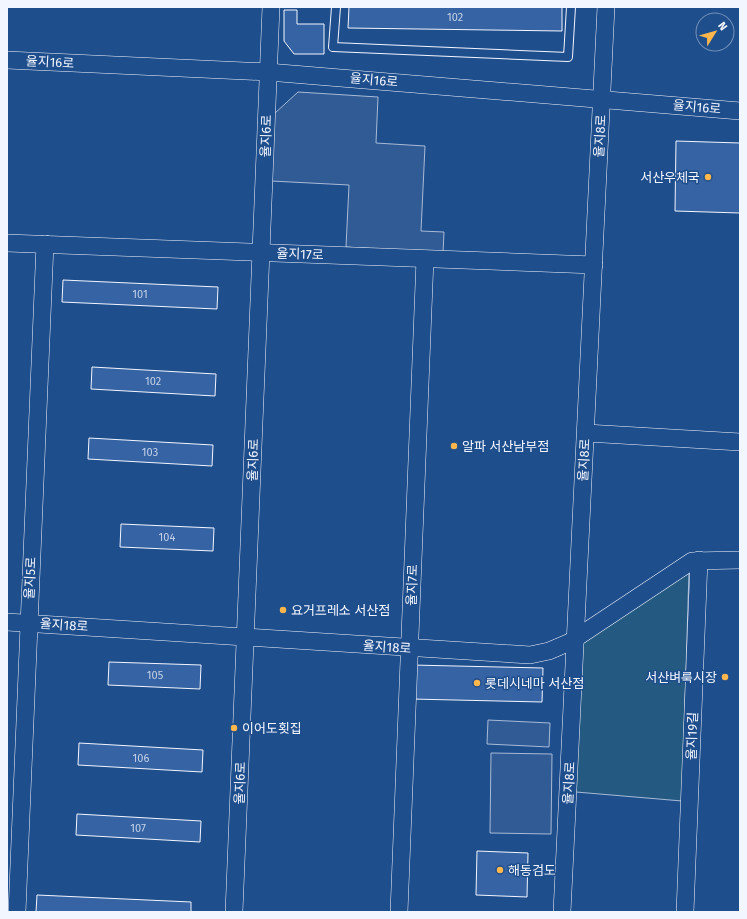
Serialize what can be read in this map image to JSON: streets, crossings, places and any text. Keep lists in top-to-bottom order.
{
  "streets": {
    "street": [
      "율지16로",
      "율지6로",
      "율지8로",
      "율지17로",
      "율지5로",
      "율지7로",
      "율지18로",
      "율지19길"
    ]
  },
  "crossings": [
    ["율지16로", "율지6로"],
    ["율지16로", "율지8로"],
    ["율지6로", "율지17로"],
    ["율지6로", "율지18로"],
    ["율지8로", "율지17로"],
    ["율지8로", "율지18로"],
    ["율지17로", "율지5로"],
    ["율지17로", "율지7로"],
    ["율지5로", "율지18로"],
    ["율지7로", "율지18로"],
    ["율지18로", "율지19길"]
  ],
  "places": [
    "서산우체국",
    "알파 서산남부점",
    "요거프레소 서산점",
    "서산벼룩시장",
    "롯데시네마 서산점",
    "이어도횟집",
    "해동검도"
  ],
  "house_numbers": [
    "102",
    "101",
    "102",
    "103",
    "104",
    "105",
    "106",
    "107"
  ],
  "north": "top right"
}
